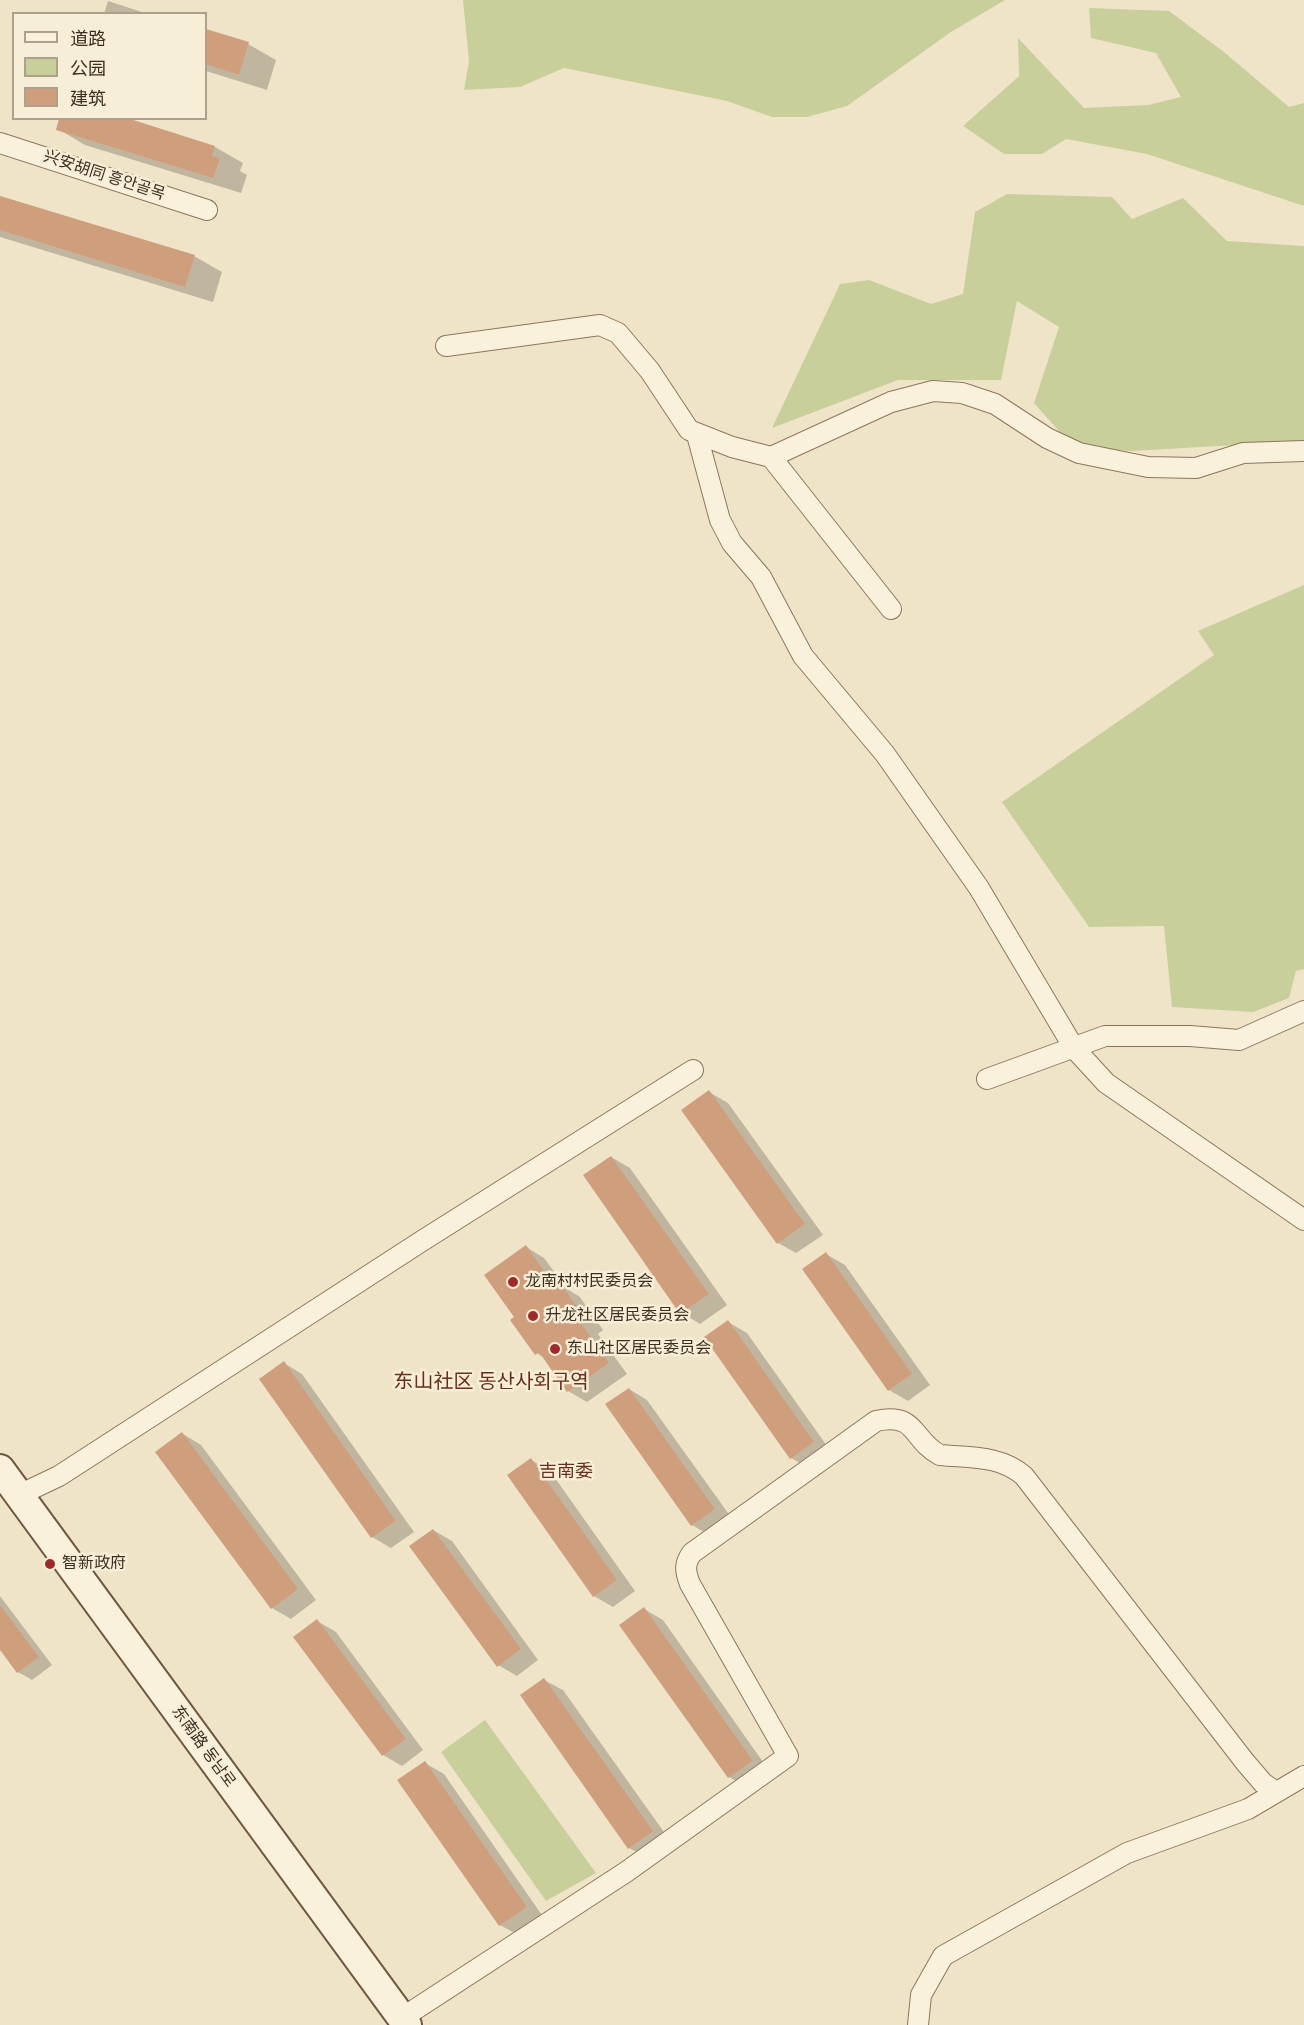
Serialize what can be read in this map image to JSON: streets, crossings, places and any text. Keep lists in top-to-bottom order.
{
  "streets": {
    "main road": ["东南路 동남로"],
    "street": ["兴安胡同 흥안골목"]
  },
  "districts": ["东山社区 동산사회구역", "吉南委"],
  "places": [
    "龙南村村民委员会",
    "升龙社区居民委员会",
    "东山社区居民委员会",
    "智新政府"
  ],
  "legend": ["道路", "公园", "建筑"]
}
